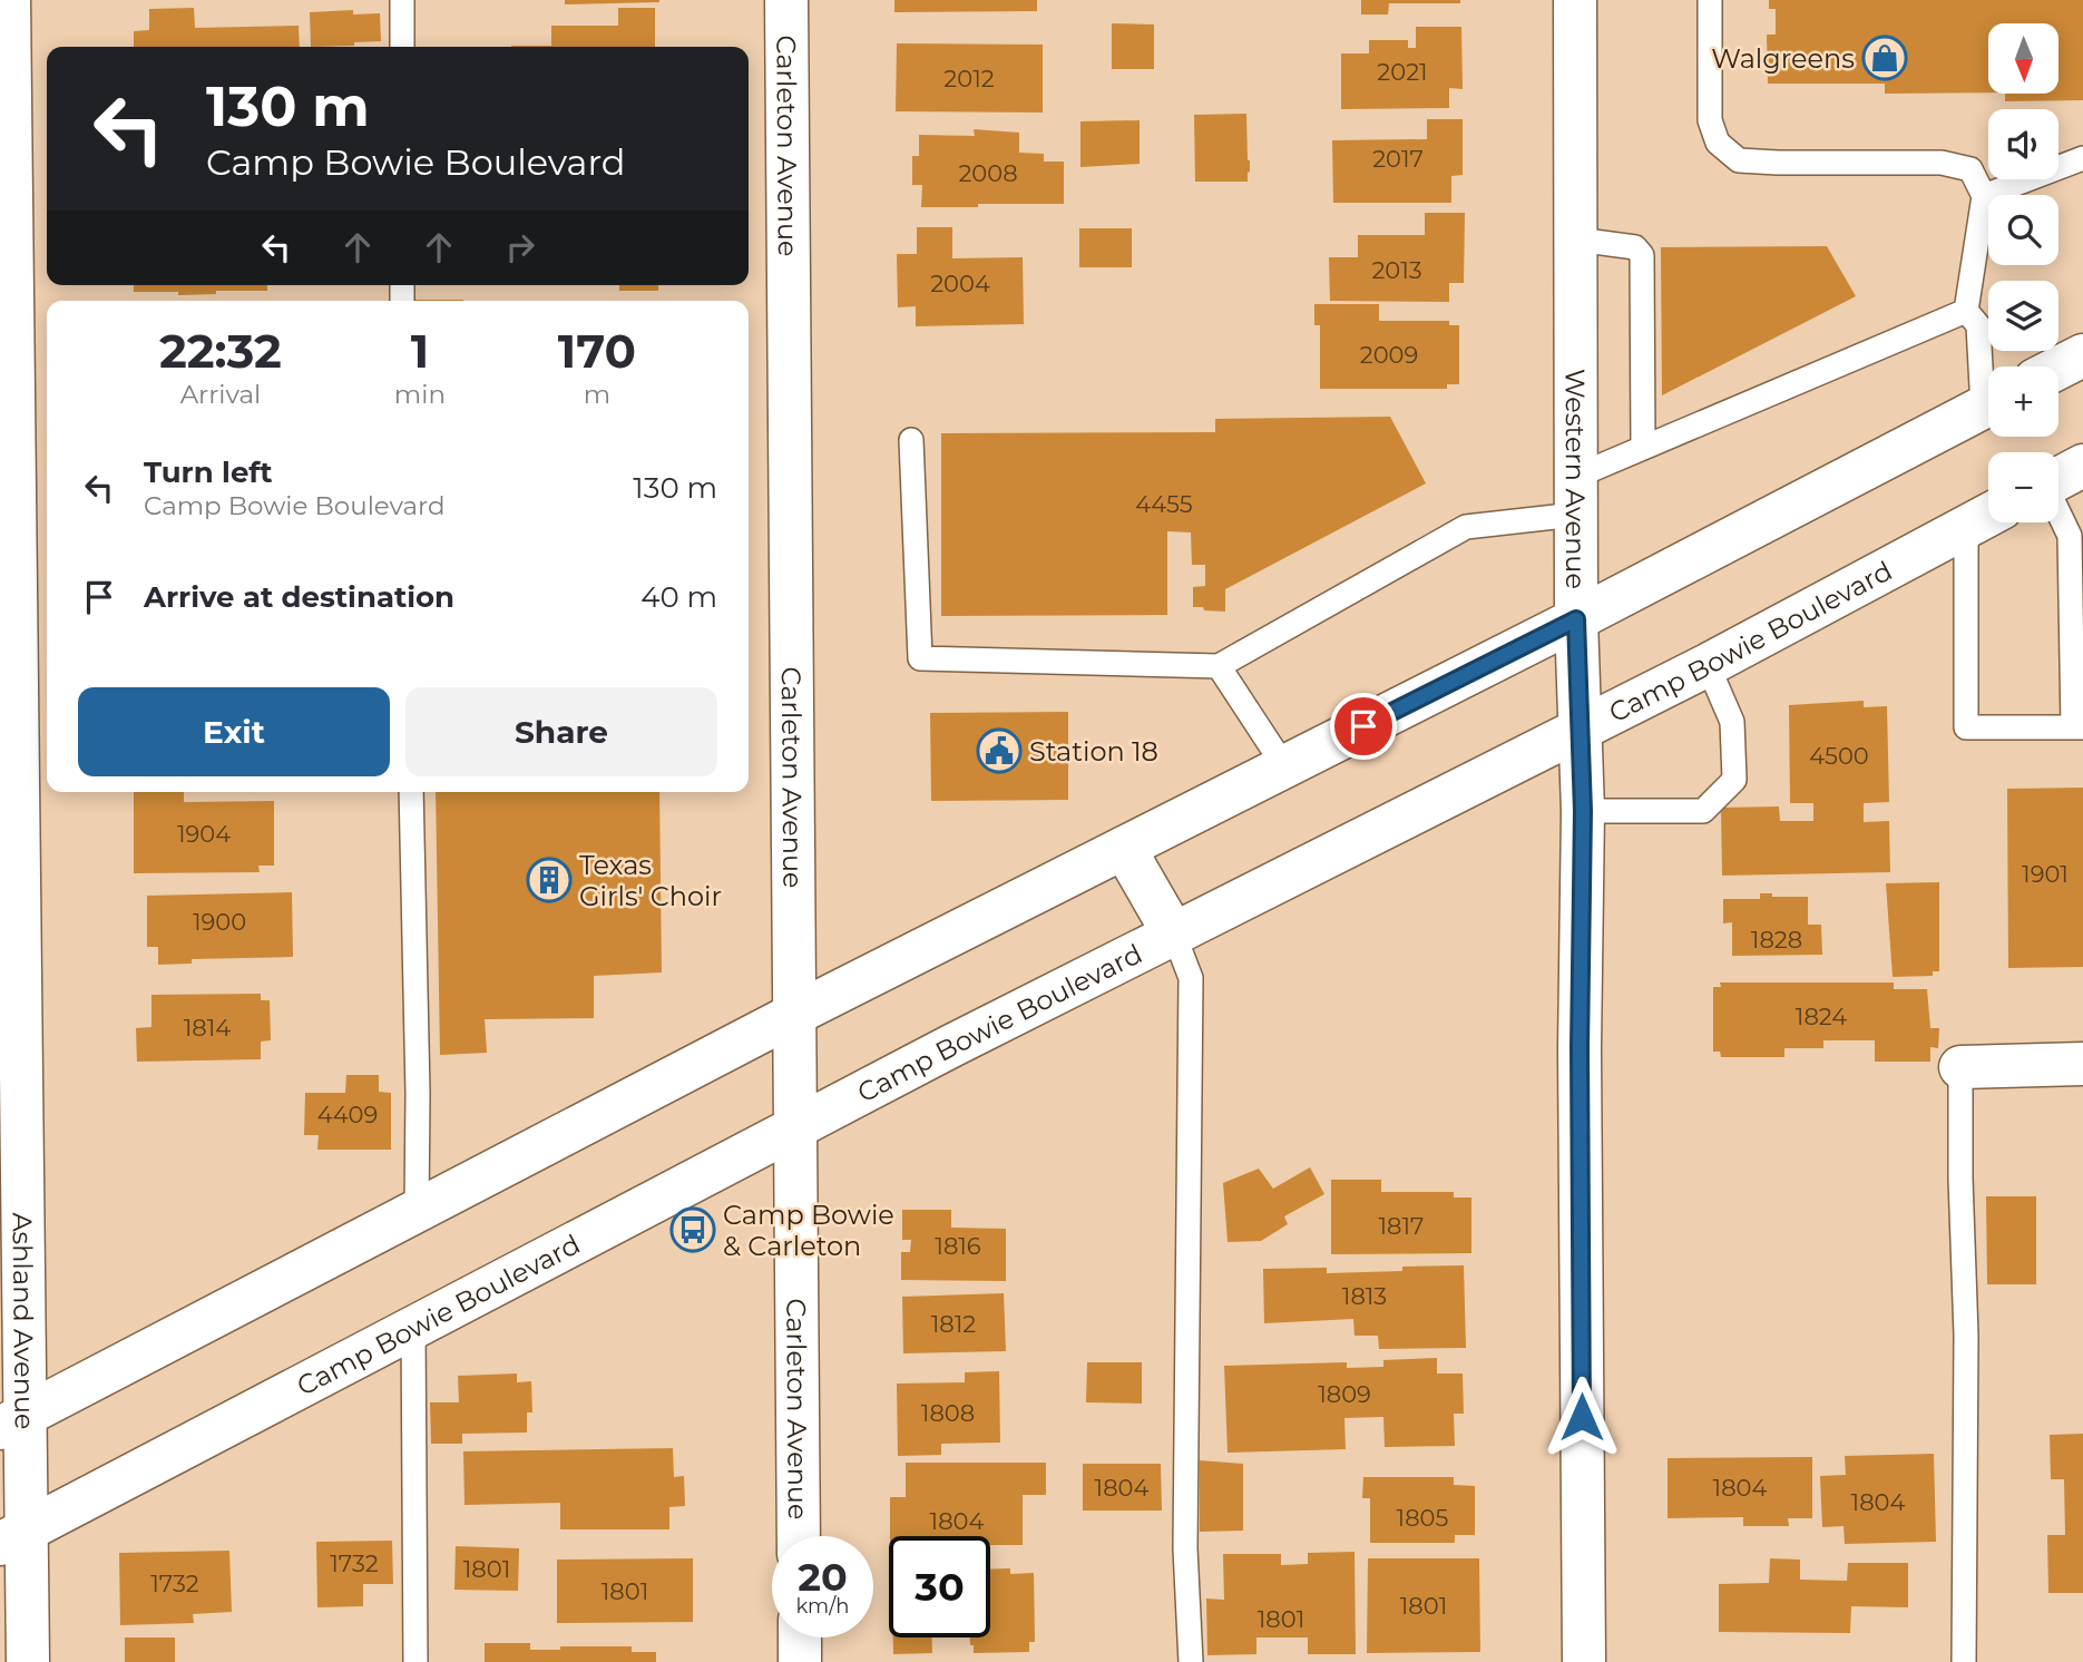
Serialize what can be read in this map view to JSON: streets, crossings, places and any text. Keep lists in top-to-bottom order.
{
  "streets": {
    "street": [
      "Carleton Avenue",
      "Western Avenue",
      "Camp Bowie Boulevard",
      "Ashland Avenue"
    ]
  },
  "crossings": [
    ["Carleton Avenue", "Camp Bowie Boulevard"],
    ["Western Avenue", "Camp Bowie Boulevard"],
    ["Camp Bowie Boulevard", "Ashland Avenue"]
  ],
  "places": {
    "shop": ["Walgreens"],
    "public building": ["Station 18"],
    "building": ["Texas Girls' Choir"],
    "bus stop": ["Camp Bowie & Carleton"]
  },
  "house_numbers": [
    "2021",
    "2012",
    "2017",
    "2008",
    "2013",
    "2004",
    "2009",
    "4455",
    "4500",
    "1904",
    "1901",
    "1900",
    "1828",
    "1824",
    "1814",
    "4409",
    "1817",
    "1816",
    "1813",
    "1812",
    "1809",
    "1808",
    "1804",
    "1804",
    "1804",
    "1805",
    "1804",
    "1732",
    "1801",
    "1732",
    "1801",
    "1801",
    "1801"
  ],
  "north": "bottom",
  "page": {
    "map_buttons": ["+", "−"],
    "turn": ["130 m", "Camp Bowie Boulevard"],
    "eta": [
      "22:32",
      "Arrival",
      "1",
      "min",
      "170",
      "m"
    ],
    "list": [
      {
        "name": "Turn left",
        "note": "Camp Bowie Boulevard",
        "value": "130 m"
      },
      {
        "name": "Arrive at destination",
        "value": "40 m"
      }
    ],
    "buttons": ["Exit", "Share"],
    "speed": "20 km/h",
    "limit": "30"
  }
}
